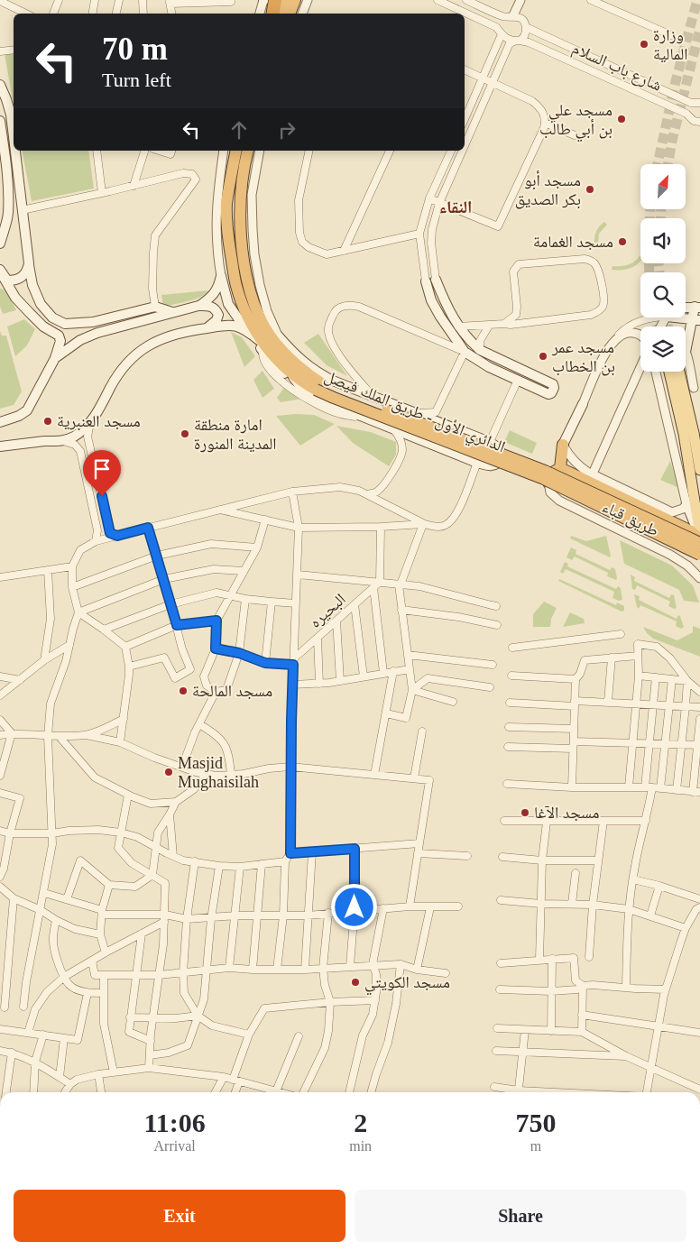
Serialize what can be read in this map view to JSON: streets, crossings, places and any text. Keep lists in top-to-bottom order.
{
  "streets": {
    "highway": ["الدائري الأول - طريق الملك فيصل"],
    "street": ["شارع باب السلام", "طريق قباء", "البحيره"]
  },
  "districts": ["النقاء"],
  "places": [
    "وزارة المالية",
    "مسجد علي بن أبي طالب",
    "مسجد أبو بكر الصديق",
    "مسجد الغمامة",
    "مسجد عمر بن الخطاب",
    "مسجد العنبرية",
    "امارة منطقة المدينة المنورة",
    "مسجد المالحة",
    "Masjid Mughaisilah",
    "مسجد الآغا",
    "مسجد الكويتي"
  ],
  "north": "top right",
  "page": {
    "turn": ["70 m", "Turn left"],
    "eta": [
      "11:06",
      "Arrival",
      "2",
      "min",
      "750",
      "m"
    ],
    "buttons": ["Exit", "Share"]
  }
}
